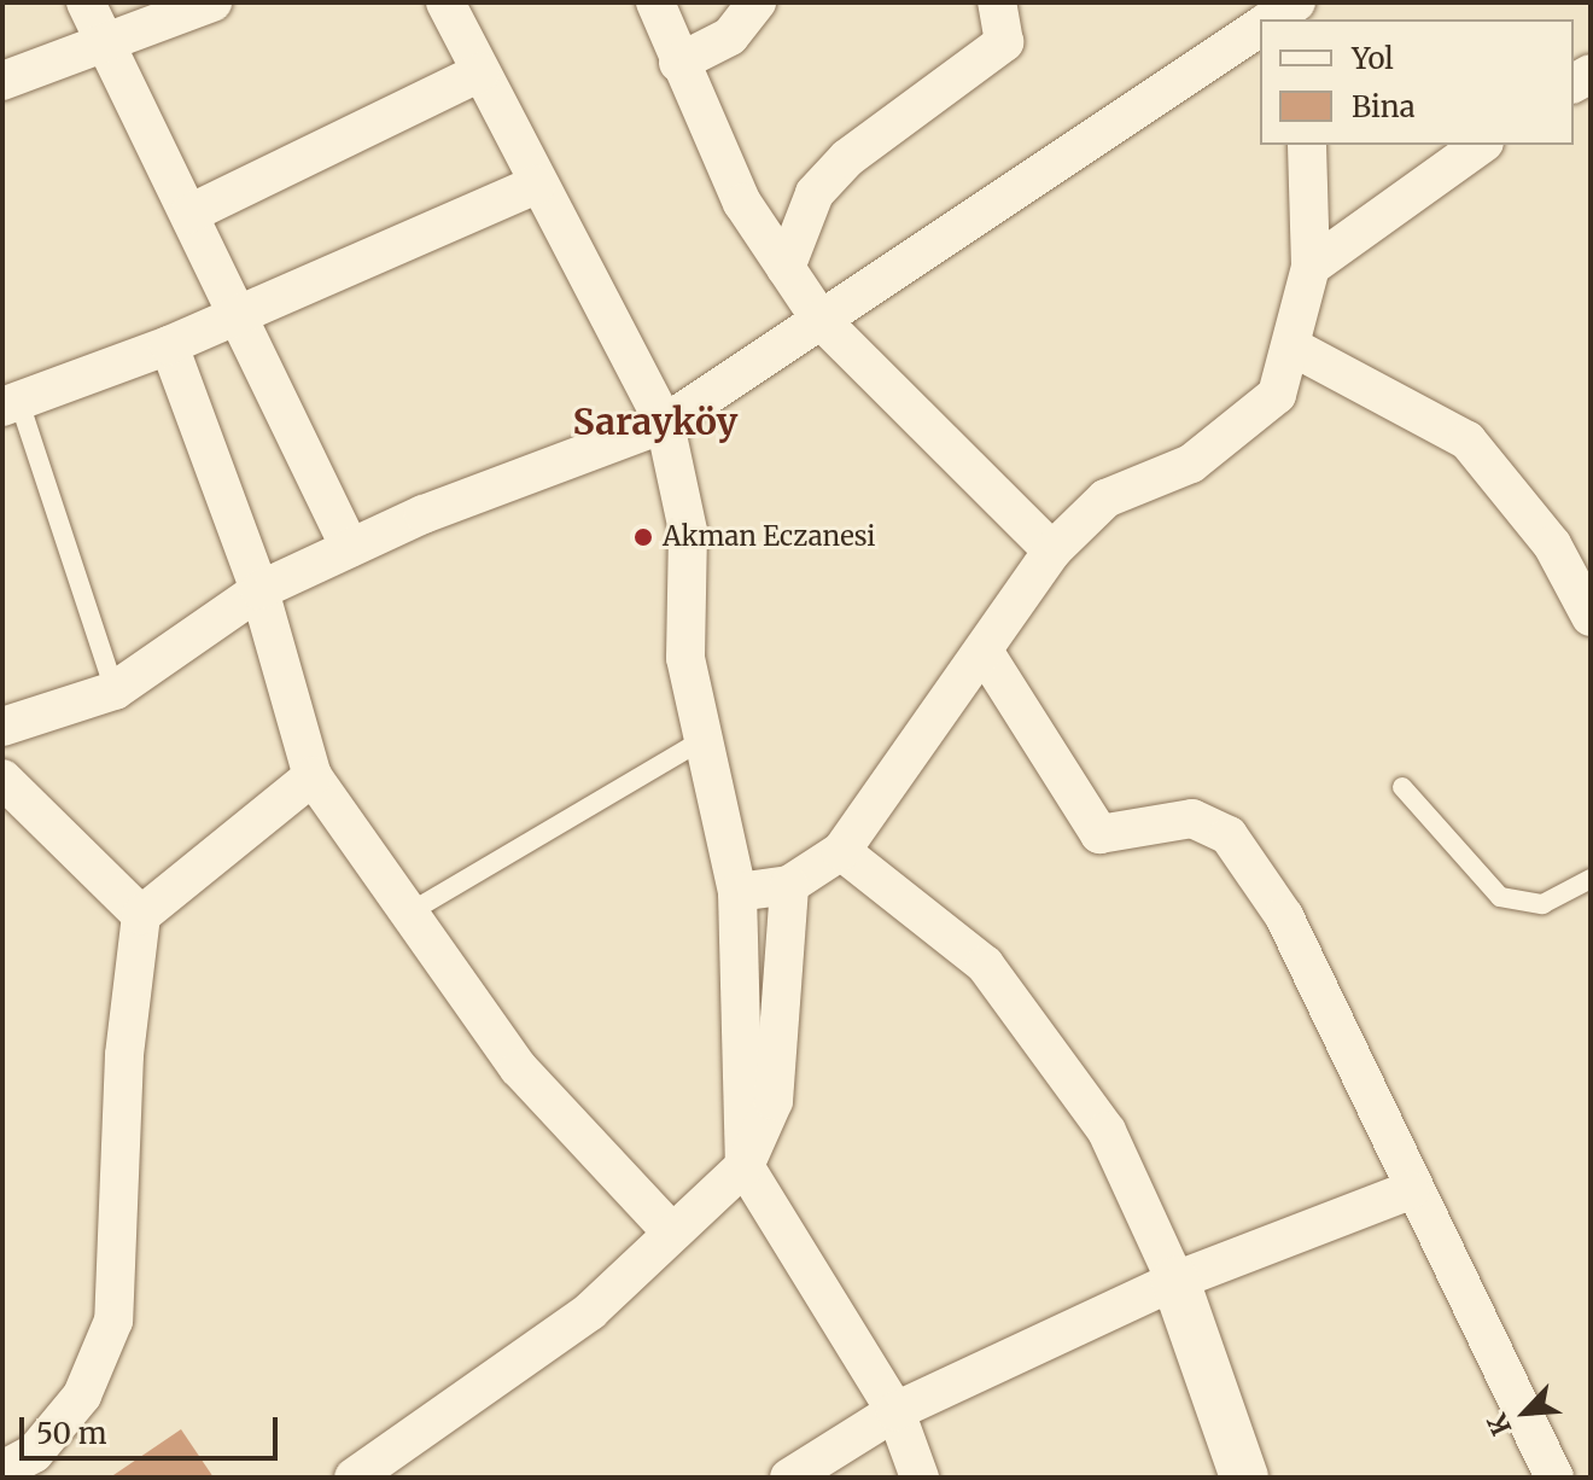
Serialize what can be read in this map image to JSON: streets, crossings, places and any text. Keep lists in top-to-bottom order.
{
  "districts": ["Sarayköy"],
  "places": ["Akman Eczanesi"],
  "legend": ["Yol", "Bina"],
  "scale_bar": "50 m",
  "north": "bottom left"
}
